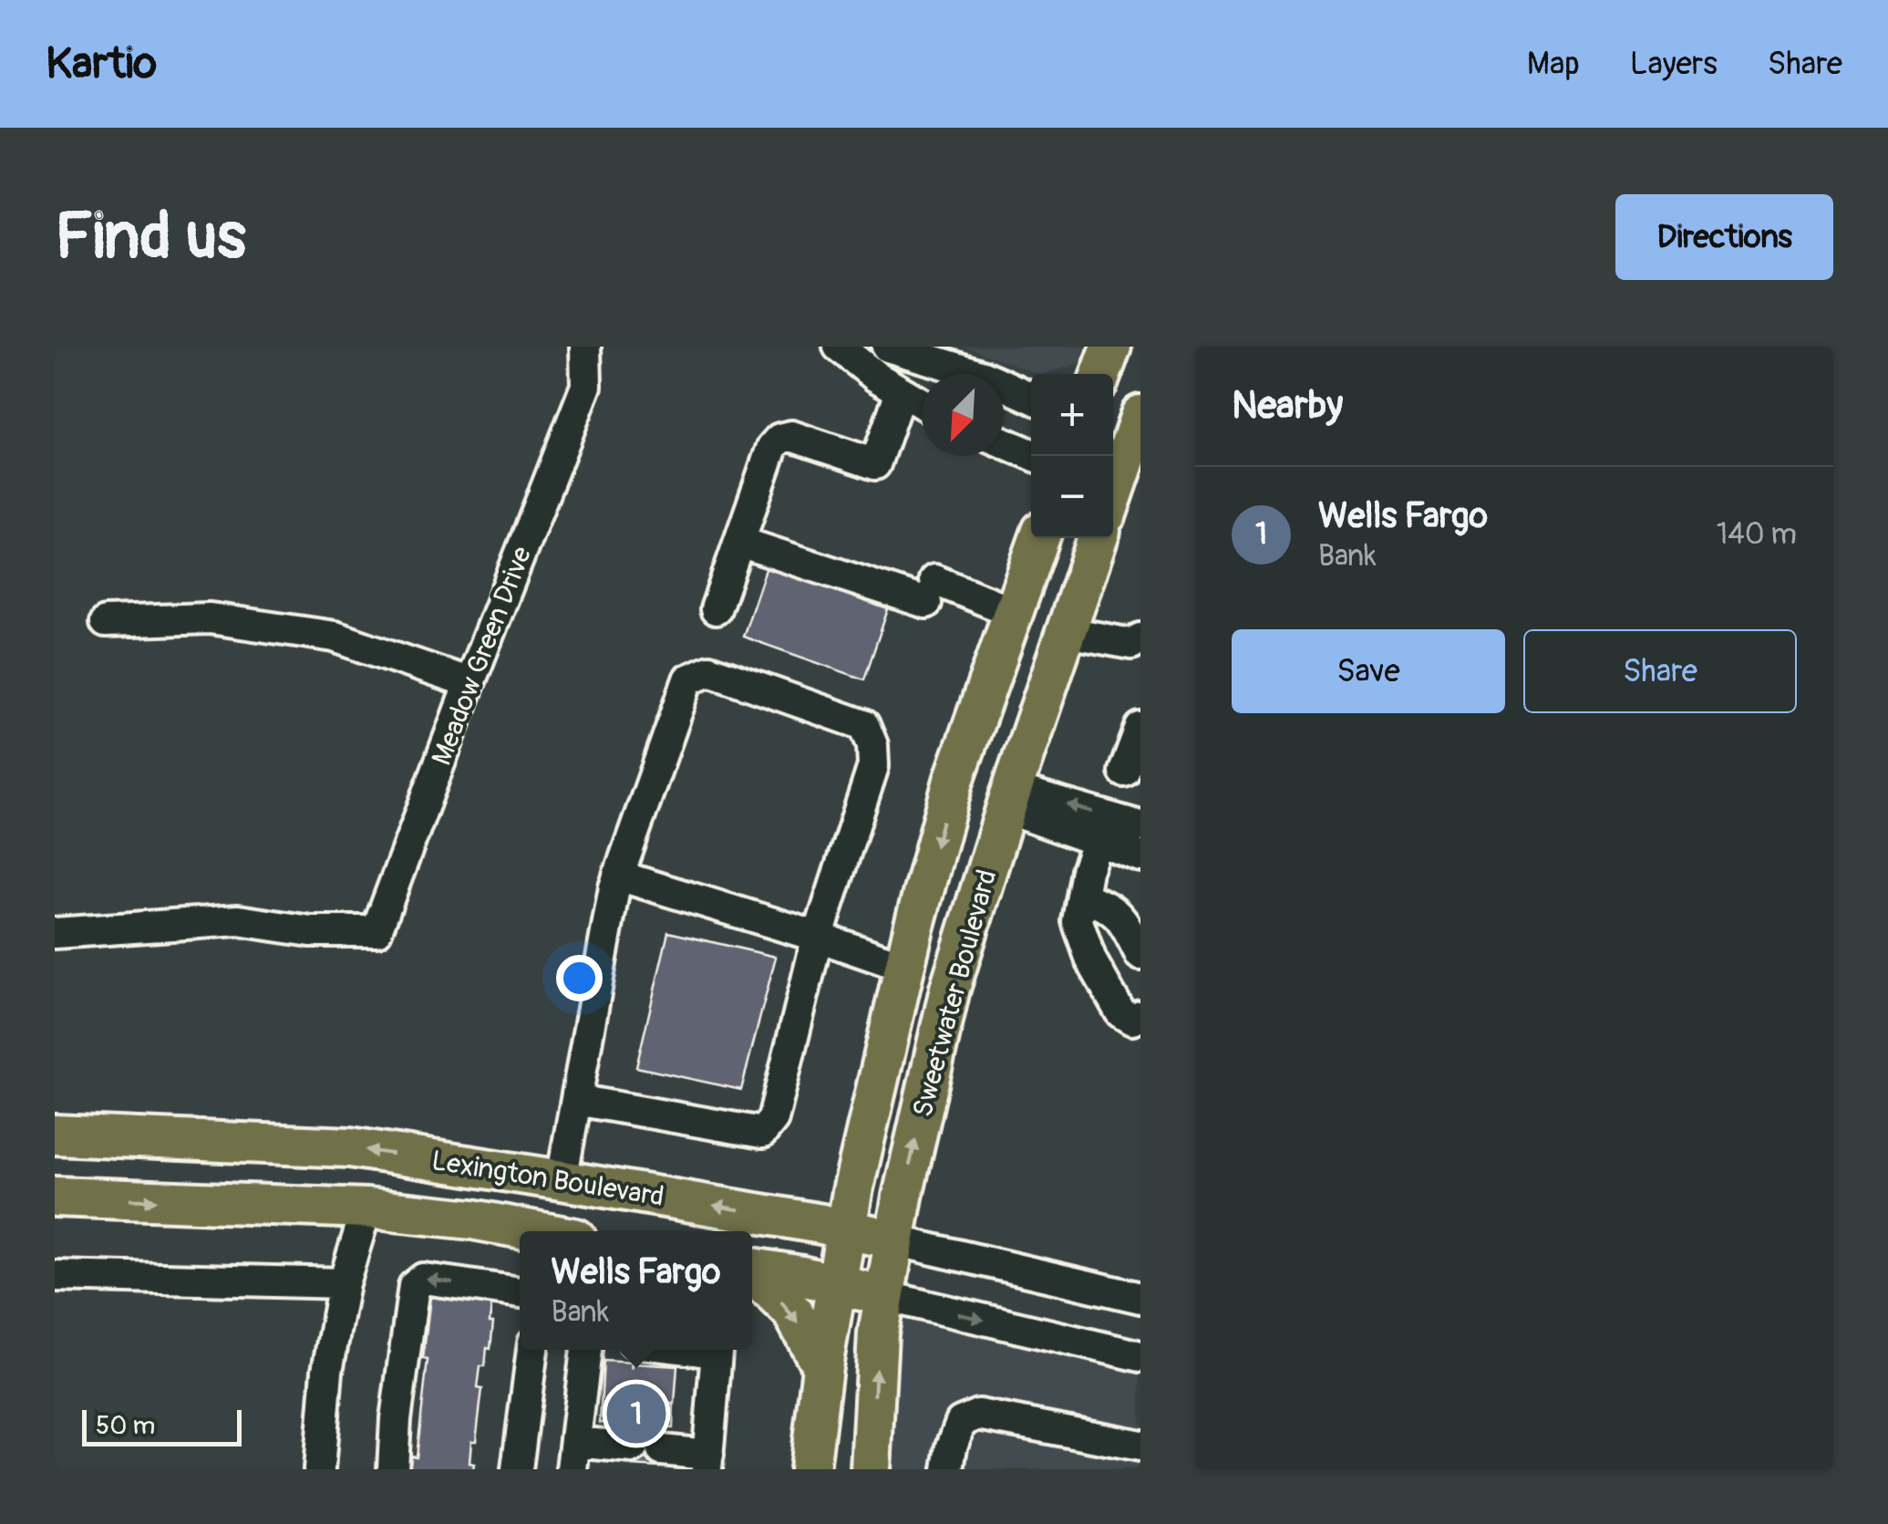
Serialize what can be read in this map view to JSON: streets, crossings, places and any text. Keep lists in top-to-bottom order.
{
  "streets": {
    "main road": ["Sweetwater Boulevard", "Lexington Boulevard"],
    "street": ["Meadow Green Drive"]
  },
  "crossings": [
    ["Sweetwater Boulevard", "Lexington Boulevard"]
  ],
  "scale_bar": "50 m",
  "north": "bottom left",
  "page": {
    "header": "Kartio",
    "nav": ["Map", "Layers", "Share"],
    "buttons": [
      "Directions",
      ["Save", "Share"]
    ],
    "title": "Find us",
    "heading": "Nearby",
    "map_buttons": ["+", "−"],
    "list": [
      {
        "mark": "1",
        "name": "Wells Fargo",
        "note": "Bank",
        "value": "140 m"
      }
    ],
    "popup": ["Wells Fargo", "Bank"],
    "pins": "1",
    "scale": "50 m"
  }
}
